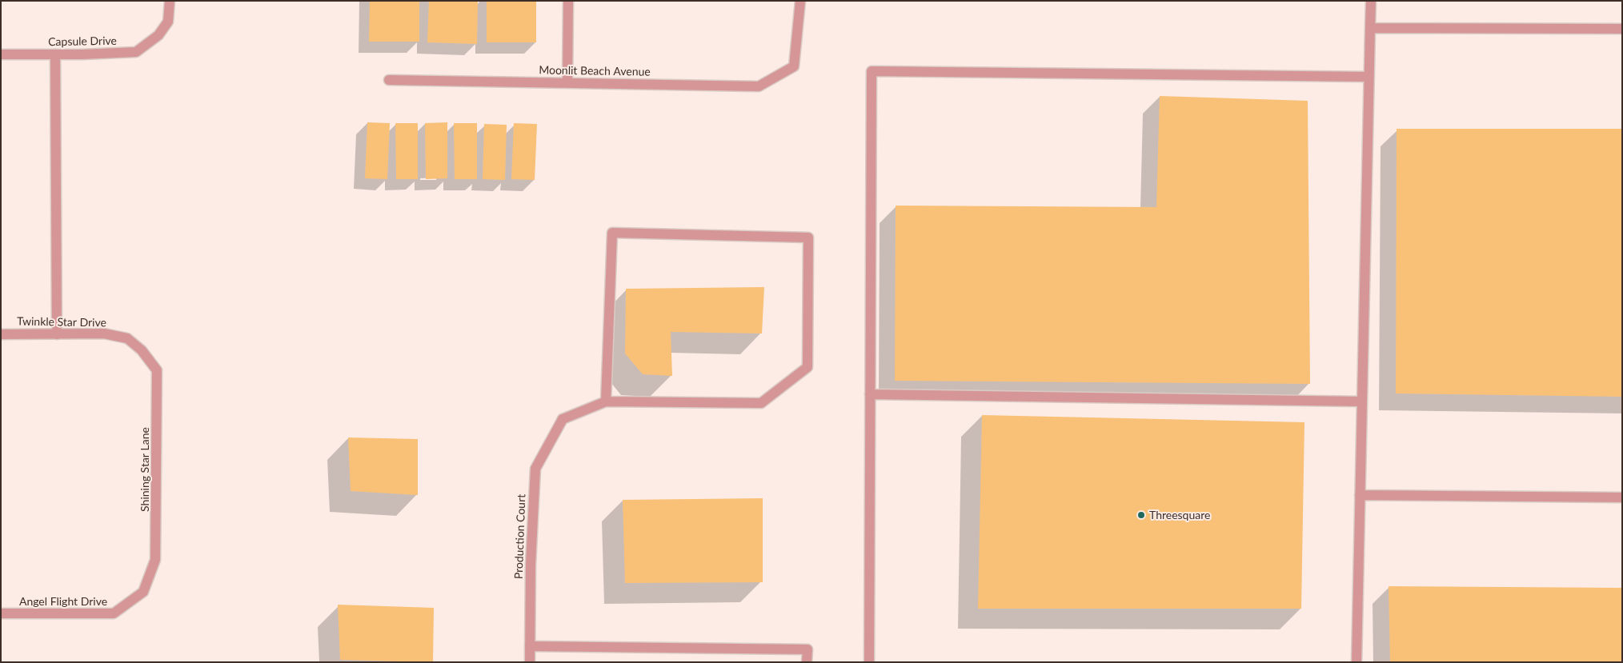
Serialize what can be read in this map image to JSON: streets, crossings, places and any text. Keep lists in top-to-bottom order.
{
  "streets": {
    "street": [
      "Capsule Drive",
      "Moonlit Beach Avenue",
      "Twinkle Star Drive",
      "Shining Star Lane",
      "Production Court",
      "Angel Flight Drive"
    ]
  },
  "crossings": [
    ["Twinkle Star Drive", "Shining Star Lane"],
    ["Shining Star Lane", "Angel Flight Drive"]
  ],
  "places": ["Threesquare"]
}
